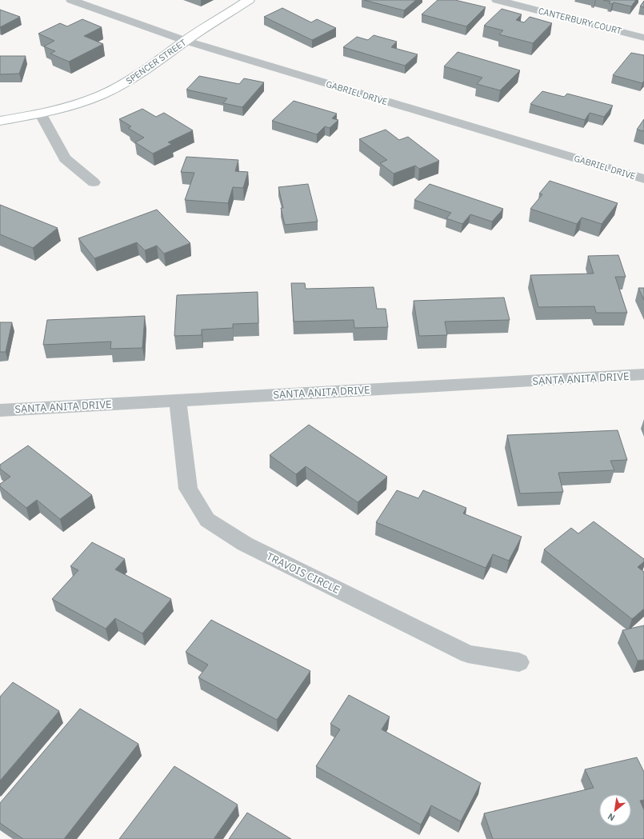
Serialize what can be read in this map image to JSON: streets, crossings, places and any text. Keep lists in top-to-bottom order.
{
  "streets": {
    "street": [
      "CANTERBURY COURT",
      "SPENCER STREET",
      "GABRIEL DRIVE",
      "SANTA ANITA DRIVE",
      "TRAVOIS CIRCLE"
    ]
  },
  "crossings": [
    ["SPENCER STREET", "GABRIEL DRIVE"],
    ["SANTA ANITA DRIVE", "TRAVOIS CIRCLE"]
  ],
  "north": "bottom left"
}
